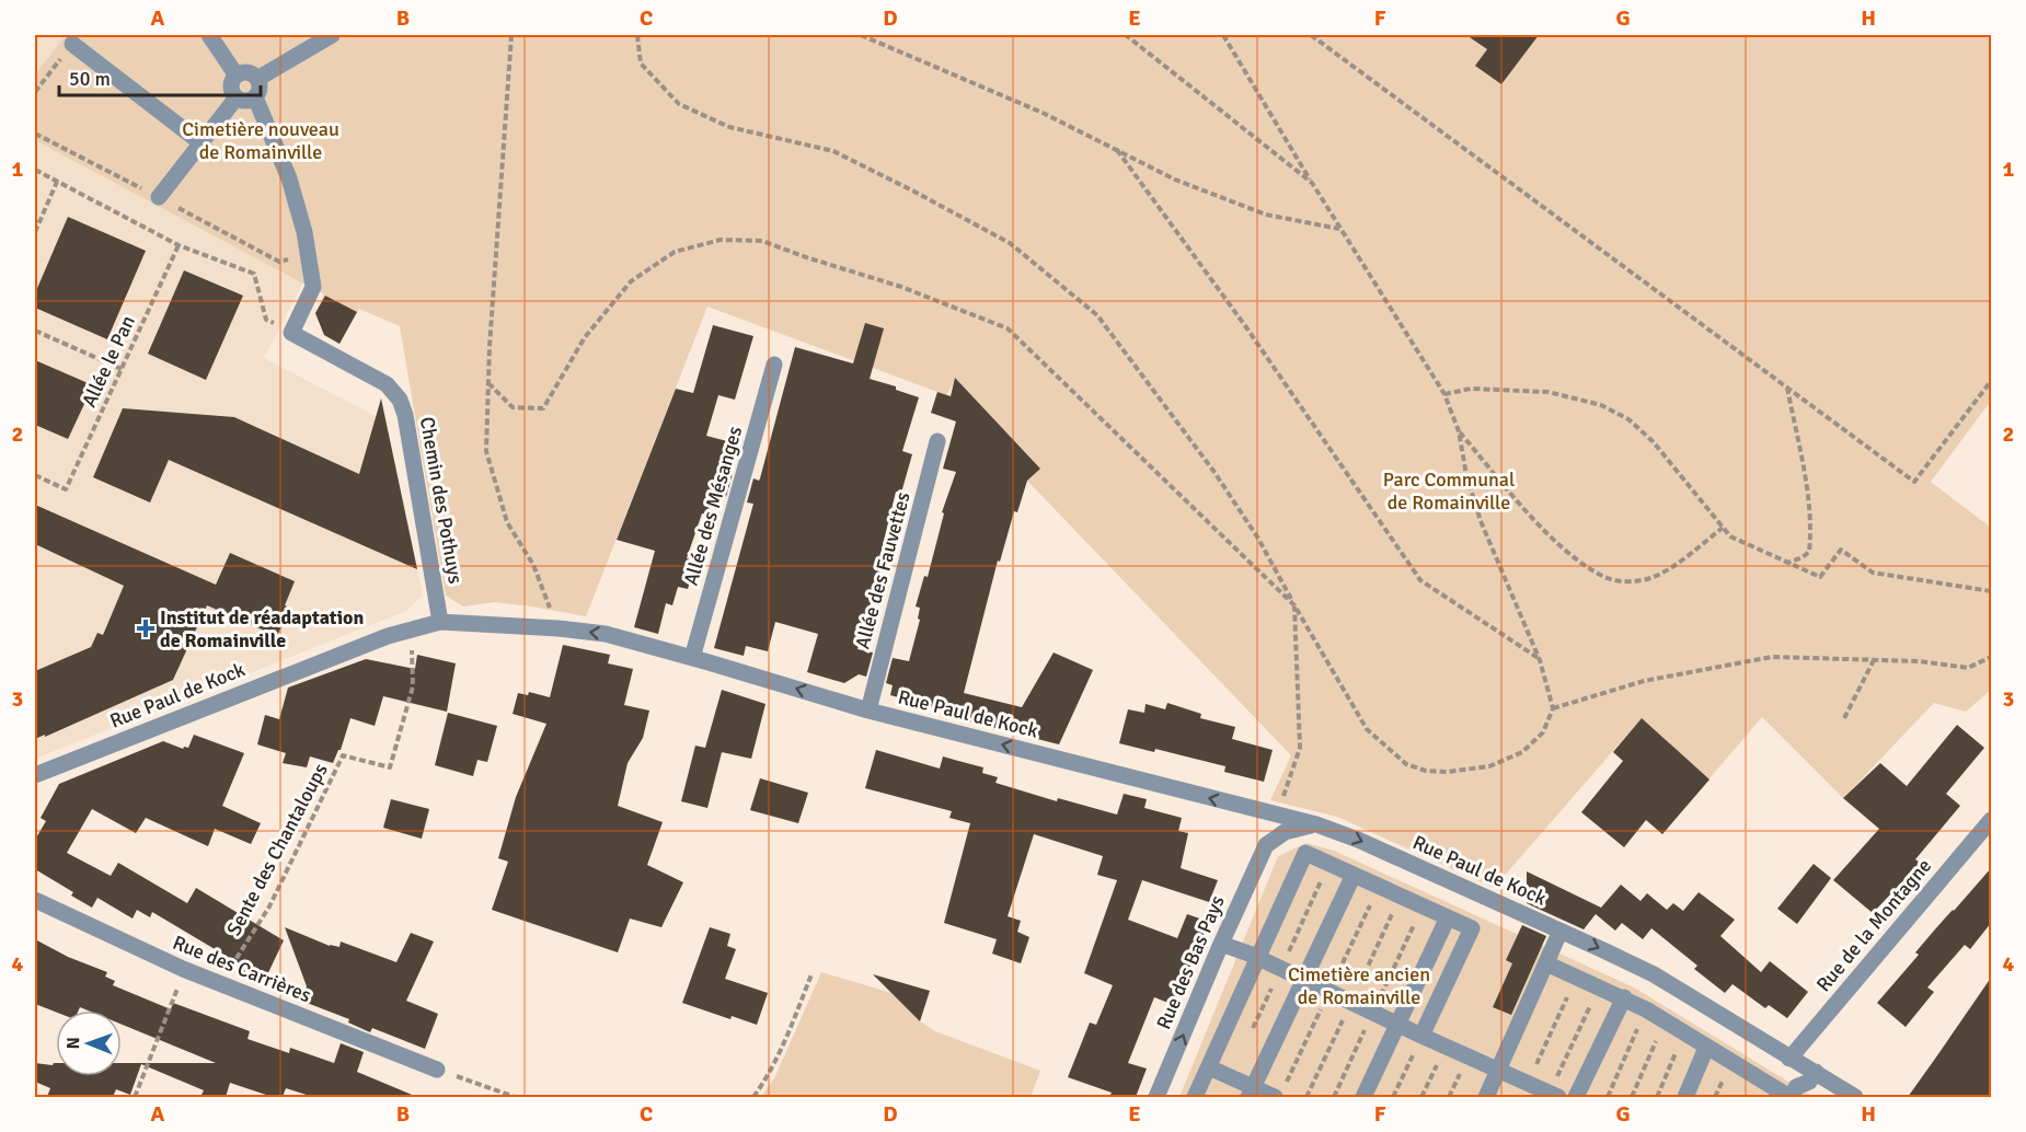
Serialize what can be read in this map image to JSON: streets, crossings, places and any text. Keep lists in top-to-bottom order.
{
  "streets": {
    "street": [
      "Chemin des Pothuys",
      "Allée des Mésanges",
      "Allée des Fauvettes",
      "Rue Paul de Kock",
      "Rue de la Montagne",
      "Rue des Bas Pays",
      "Rue des Carrières"
    ],
    "path": ["Allée le Pan", "Sente des Chantaloups"]
  },
  "crossings": [
    ["Chemin des Pothuys", "Rue Paul de Kock"],
    ["Allée des Mésanges", "Rue Paul de Kock"],
    ["Allée des Fauvettes", "Rue Paul de Kock"],
    ["Rue Paul de Kock", "Sente des Chantaloups"],
    ["Rue Paul de Kock", "Rue de la Montagne"],
    ["Sente des Chantaloups", "Rue des Carrières"]
  ],
  "parks": ["Cimetière nouveau de Romainville", "Parc Communal de Romainville", "Cimetière ancien de Romainville"],
  "places": {
    "health": ["Institut de réadaptation de Romainville"]
  },
  "scale_bar": "50 m",
  "north": "left",
  "grid": {
    "columns": [
      "A",
      "B",
      "C",
      "D",
      "E",
      "F",
      "G",
      "H"
    ],
    "rows": [
      "1",
      "2",
      "3",
      "4"
    ]
  }
}
